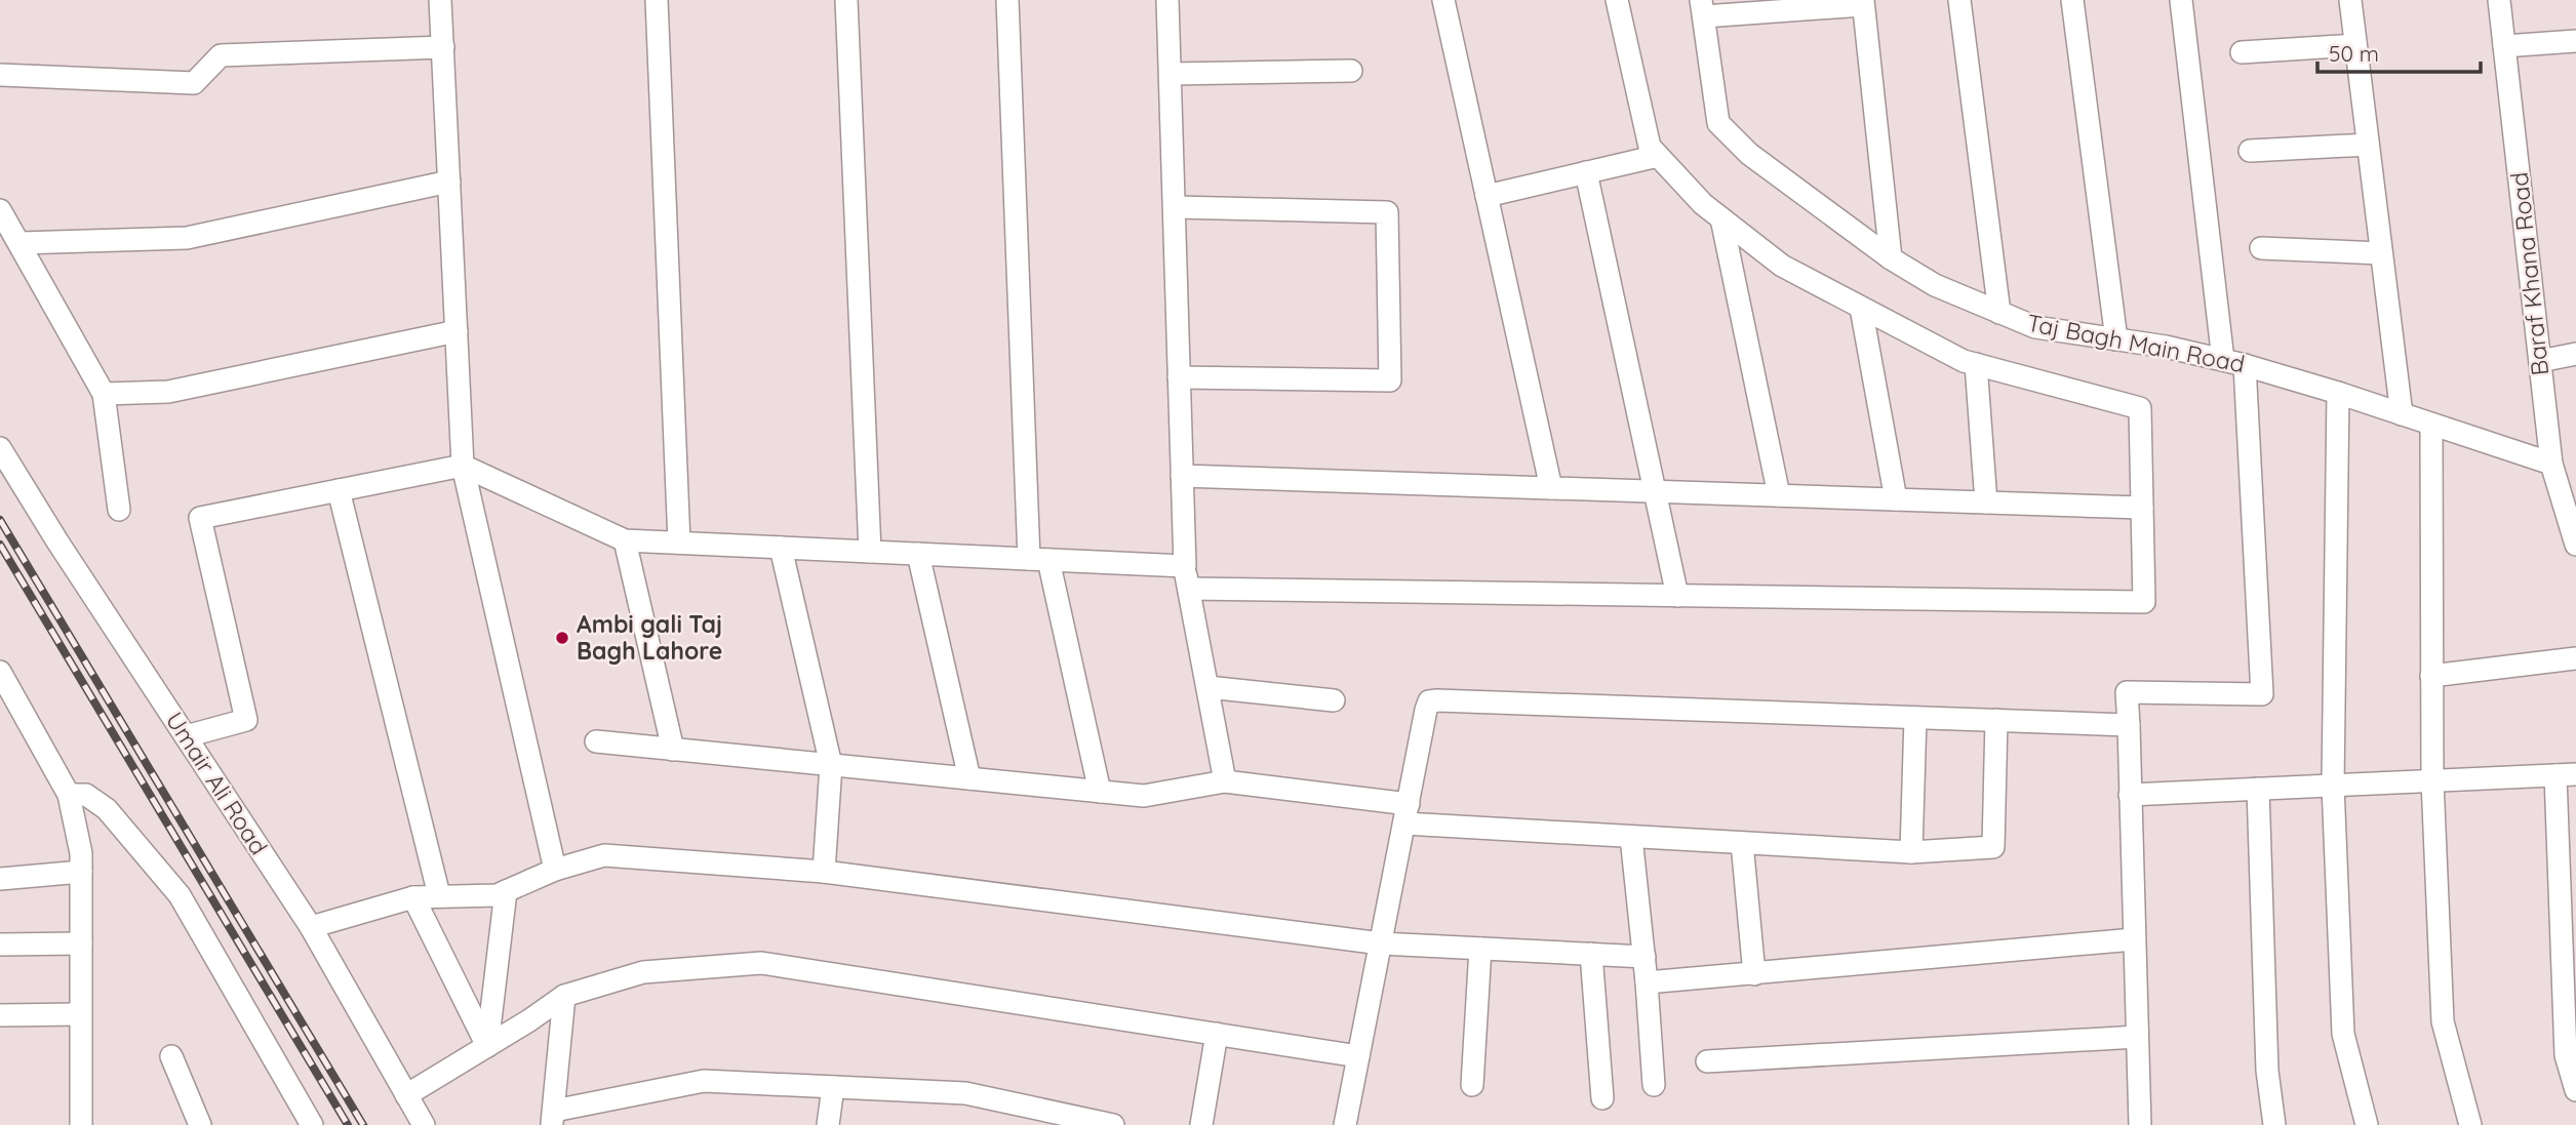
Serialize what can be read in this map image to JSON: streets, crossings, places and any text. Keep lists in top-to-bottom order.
{
  "streets": {
    "street": ["Baraf Khana Road", "Taj Bagh Main Road", "Umair Ali Road"]
  },
  "crossings": [
    ["Baraf Khana Road", "Taj Bagh Main Road"]
  ],
  "places": ["Ambi gali Taj Bagh Lahore"],
  "scale_bar": "50 m"
}
